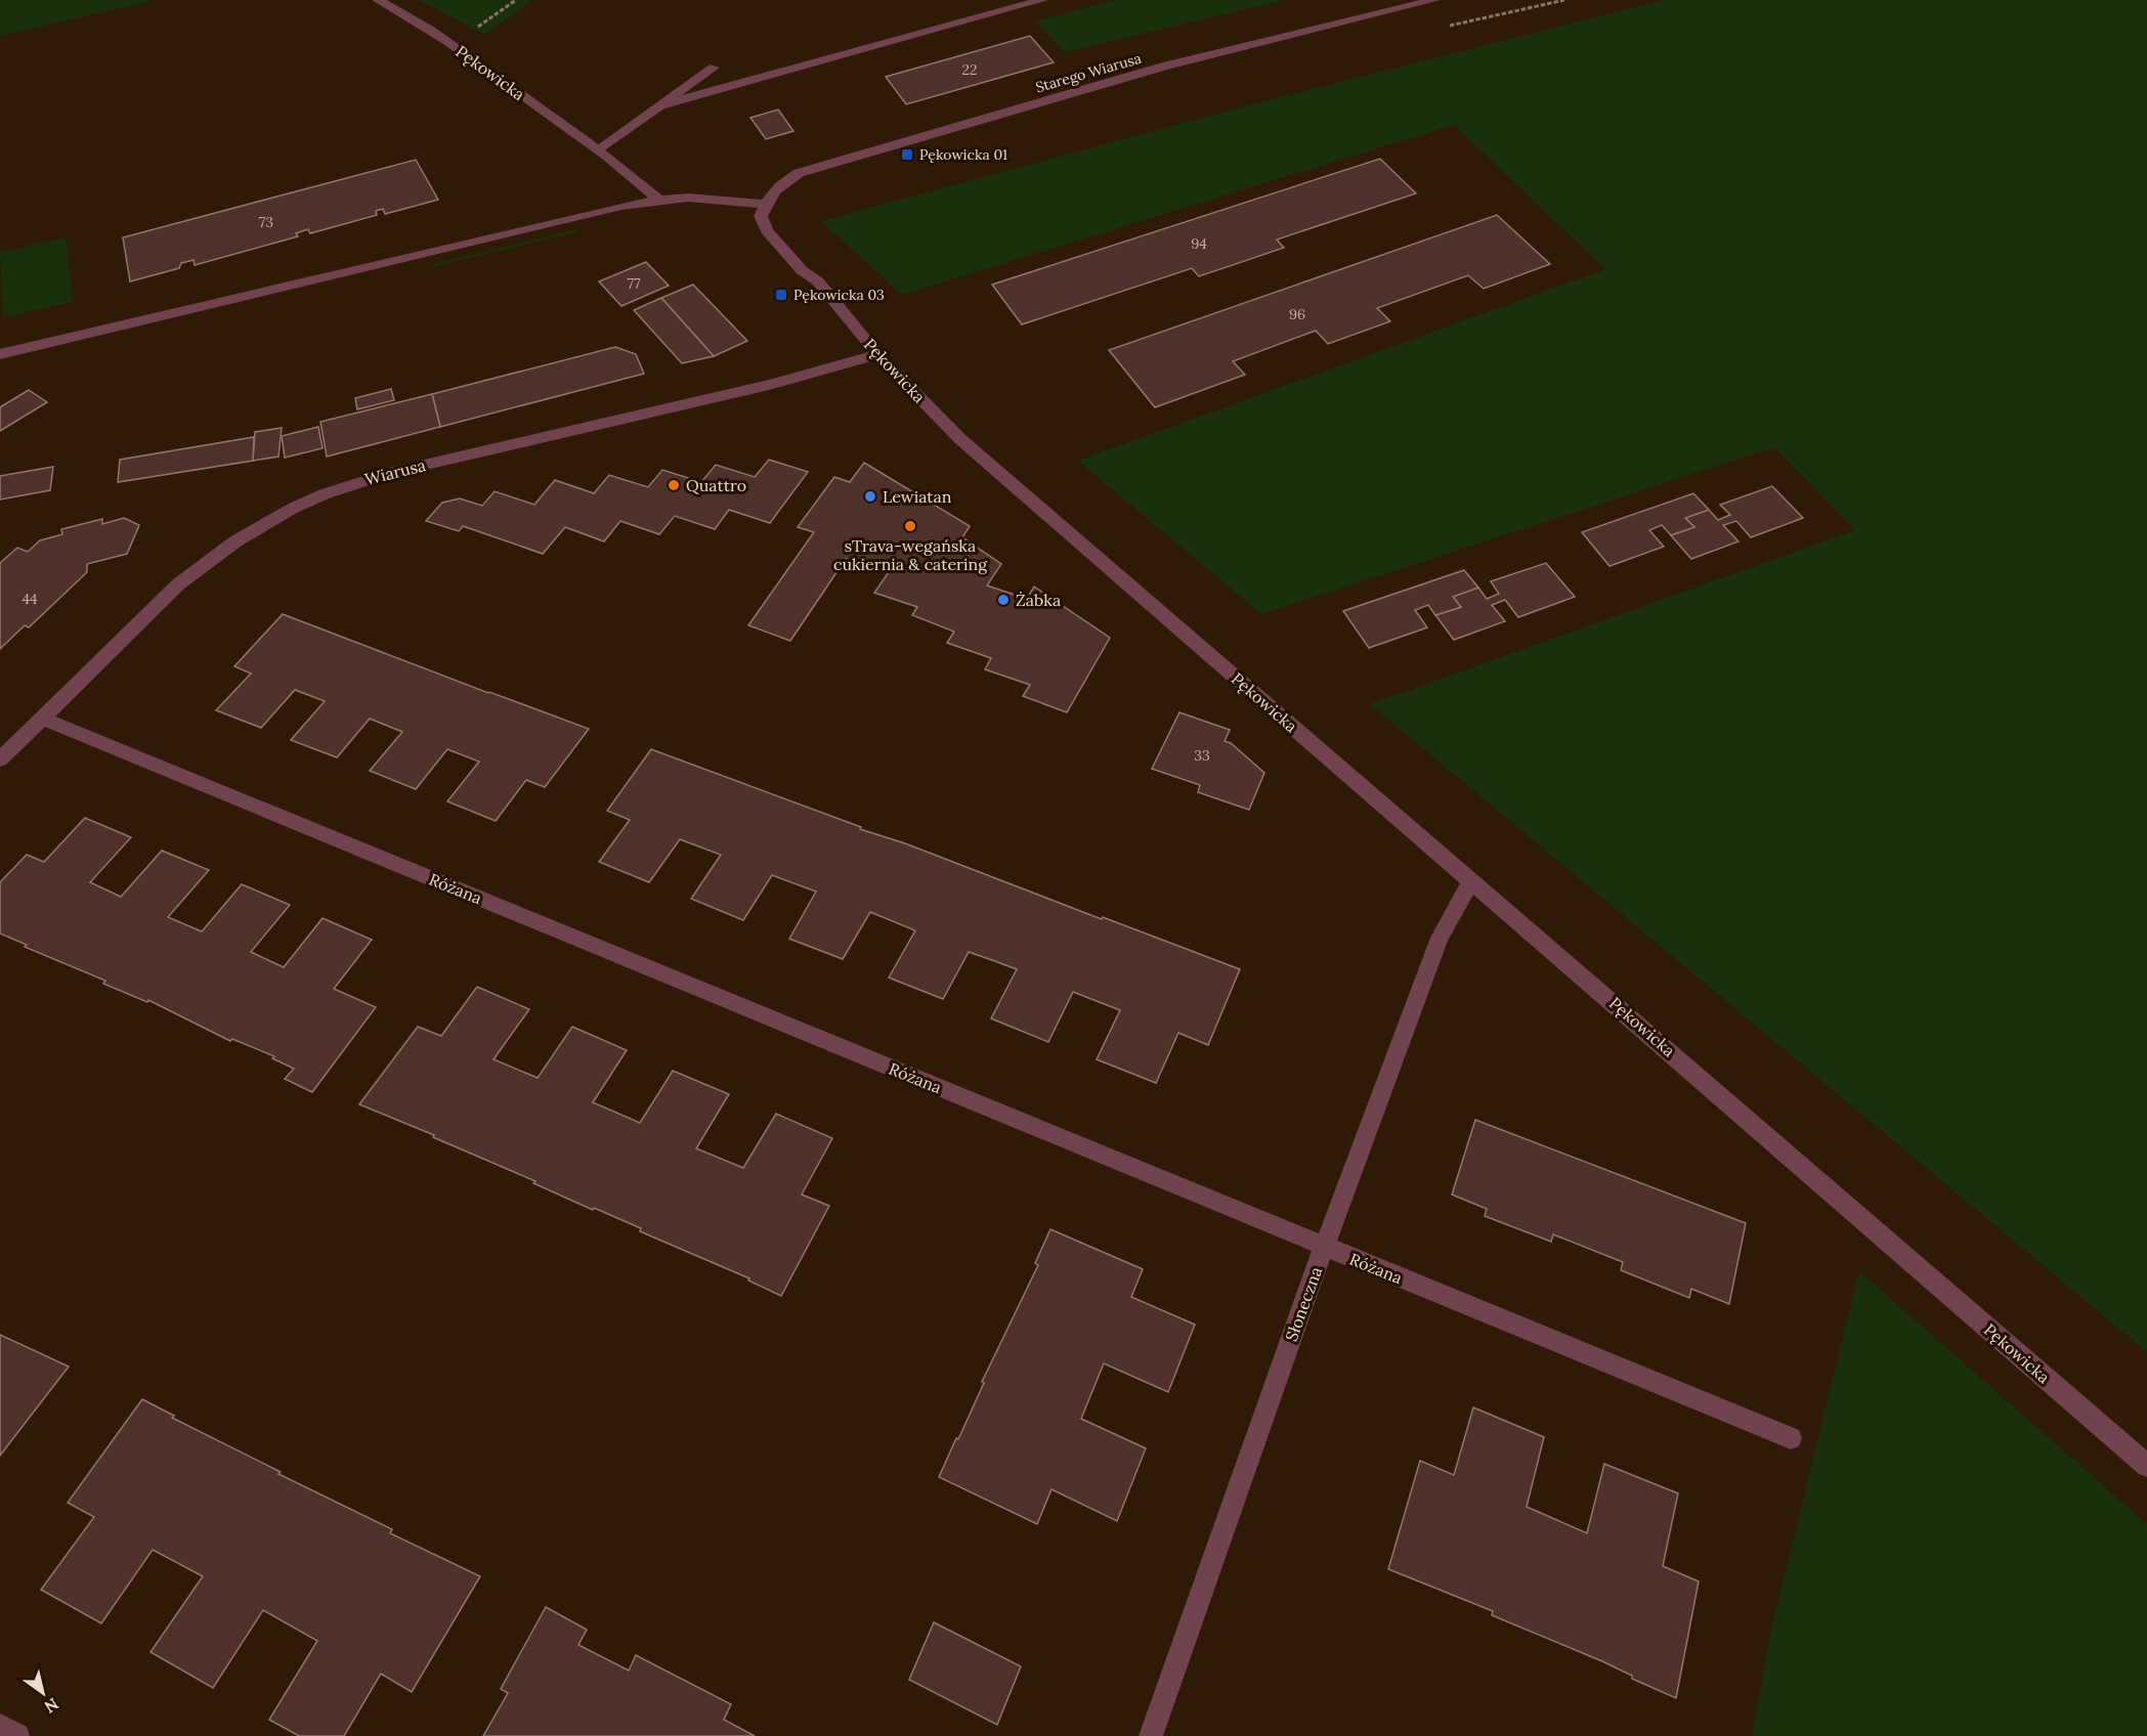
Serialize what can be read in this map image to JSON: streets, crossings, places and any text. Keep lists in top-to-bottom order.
{
  "streets": {
    "street": [
      "Pękowicka",
      "Starego Wiarusa",
      "Wiarusa",
      "Różana",
      "Słoneczna"
    ]
  },
  "crossings": [
    ["Pękowicka", "Starego Wiarusa"],
    ["Pękowicka", "Wiarusa"],
    ["Pękowicka", "Słoneczna"],
    ["Wiarusa", "Różana"],
    ["Różana", "Słoneczna"]
  ],
  "places": {
    "transit": ["Pękowicka 01", "Pękowicka 03"],
    "other": [
      "Quattro",
      "Lewiatan",
      "sTrava-wegańska cukiernia & catering",
      "Żabka"
    ]
  },
  "house_numbers": [
    "22",
    "73",
    "94",
    "77",
    "96",
    "44",
    "33"
  ],
  "north": "bottom right"
}
